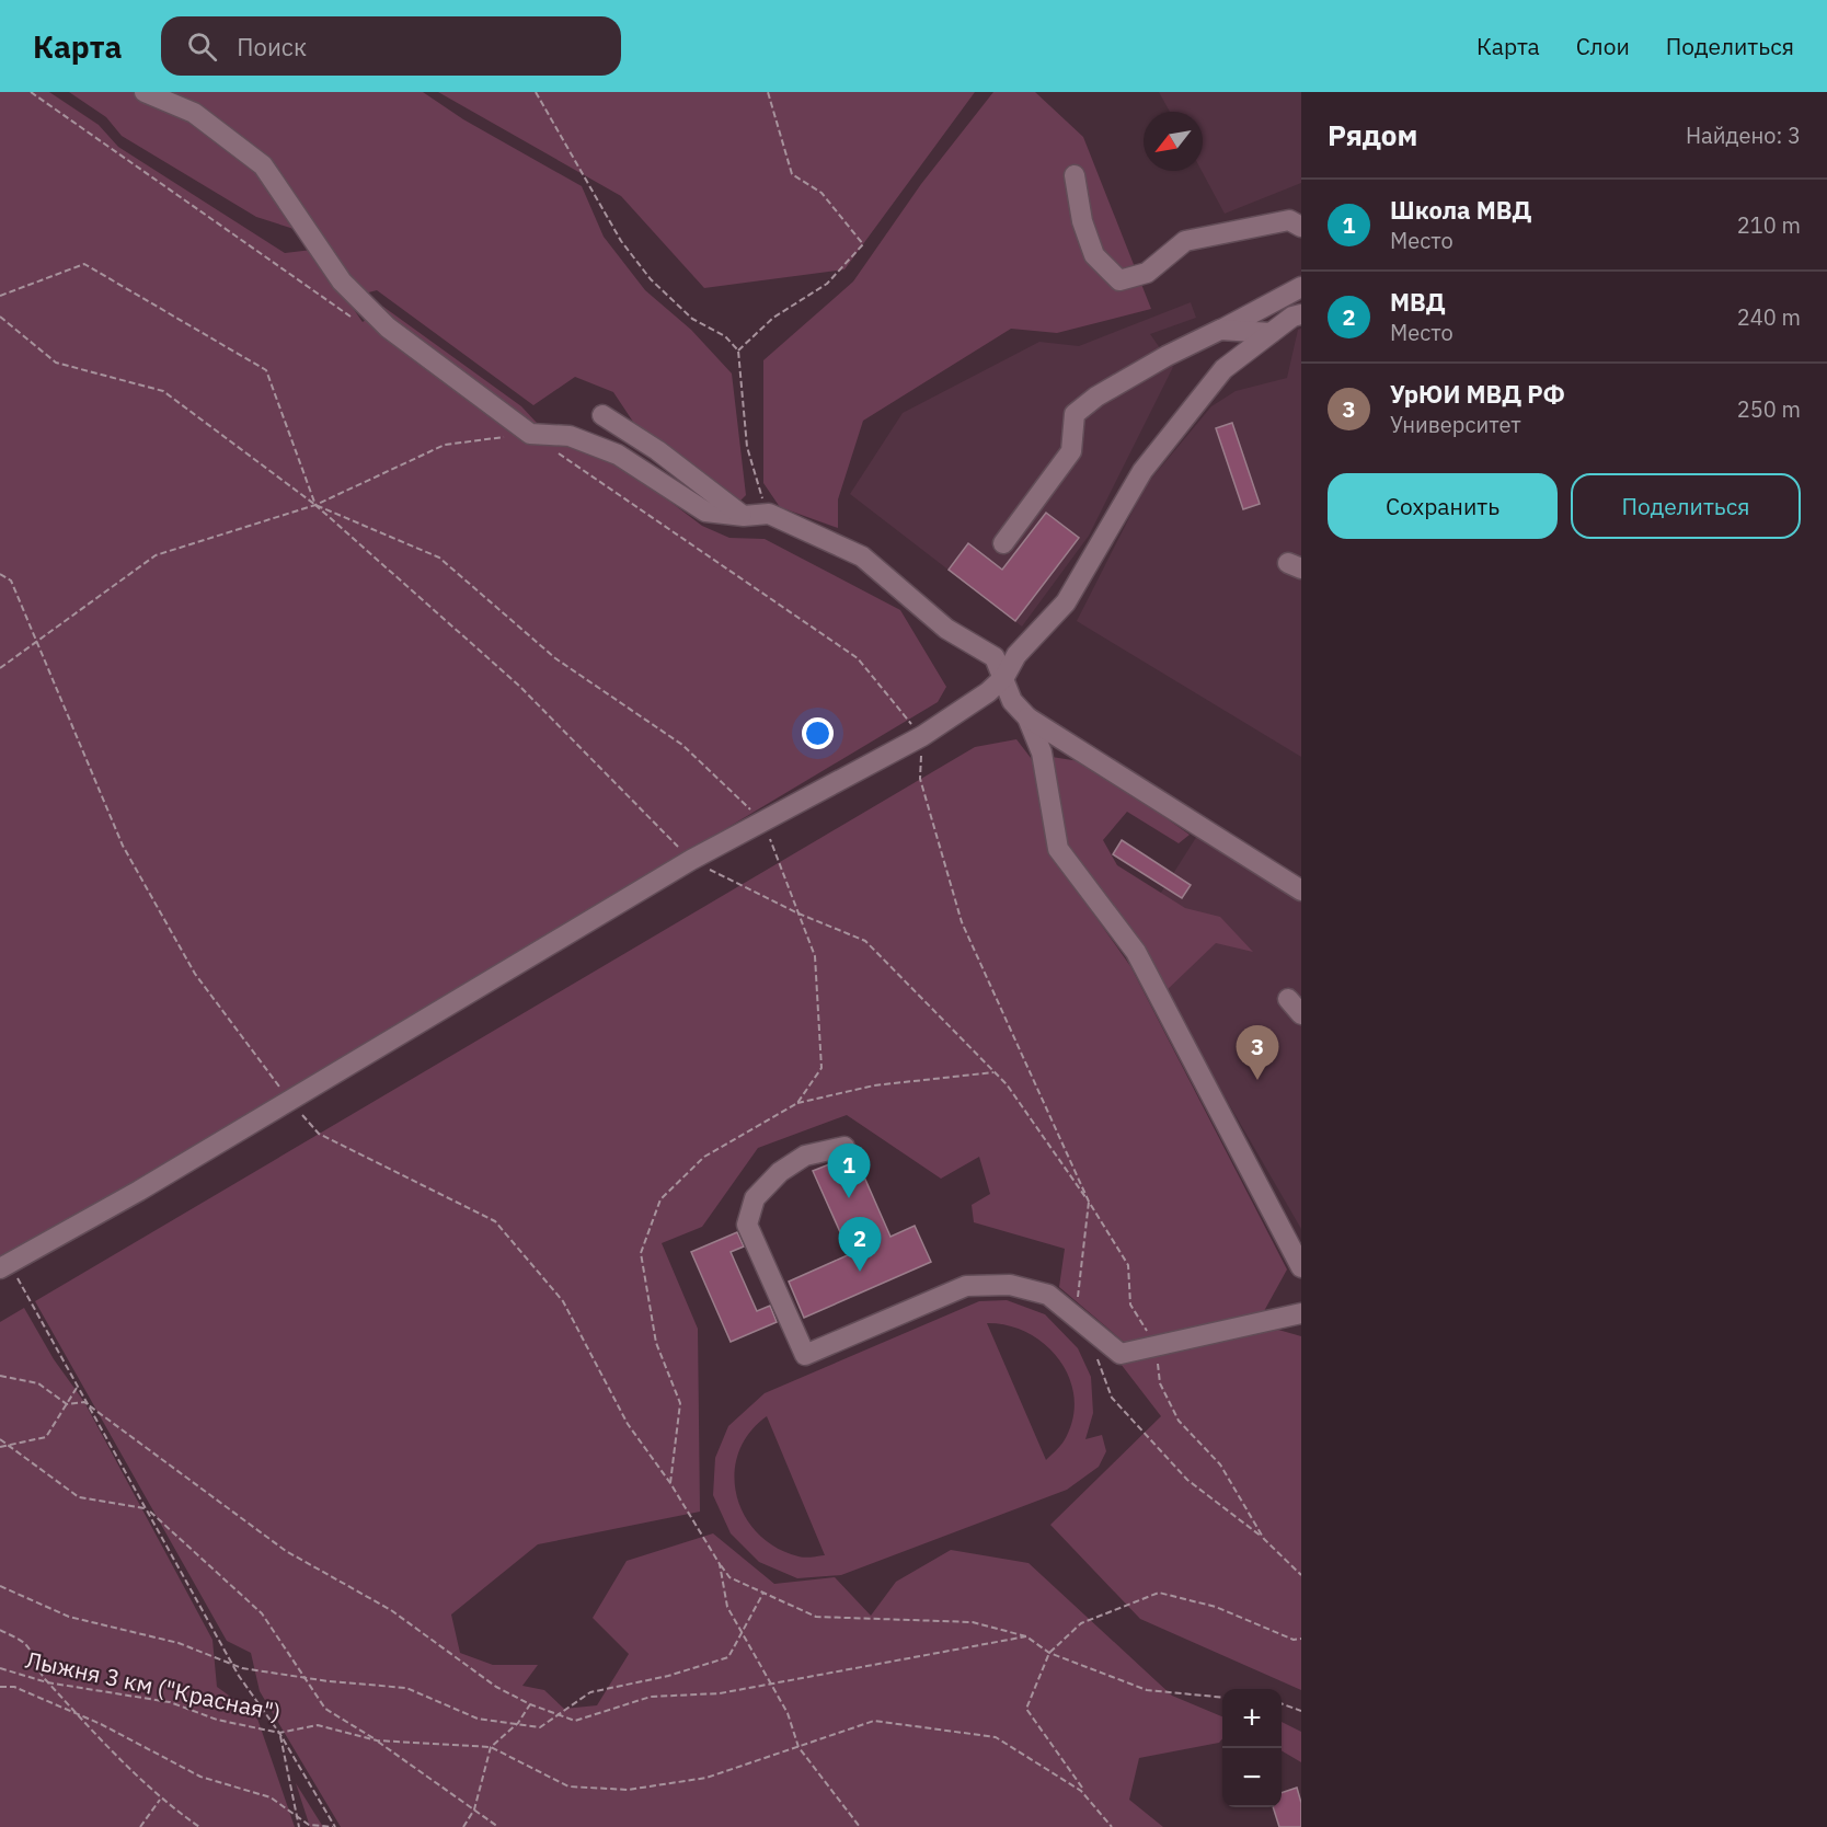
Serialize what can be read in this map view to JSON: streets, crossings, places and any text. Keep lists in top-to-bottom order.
{
  "streets": {
    "path": ["Лыжня 3 км (\"Красная\")"]
  },
  "north": "bottom left",
  "page": {
    "header": "Карта",
    "search": "Поиск",
    "nav": ["Карта", "Слои", "Поделиться"],
    "heading": ["Рядом", "Найдено: 3"],
    "list": [
      {
        "mark": "1",
        "name": "Школа МВД",
        "note": "Место",
        "value": "210 m"
      },
      {
        "mark": "2",
        "name": "МВД",
        "note": "Место",
        "value": "240 m"
      },
      {
        "mark": "3",
        "name": "УрЮИ МВД РФ",
        "note": "Университет",
        "value": "250 m"
      }
    ],
    "buttons": ["Сохранить", "Поделиться"],
    "pins": ["3", "1", "2"],
    "map_buttons": ["+", "−"]
  }
}
